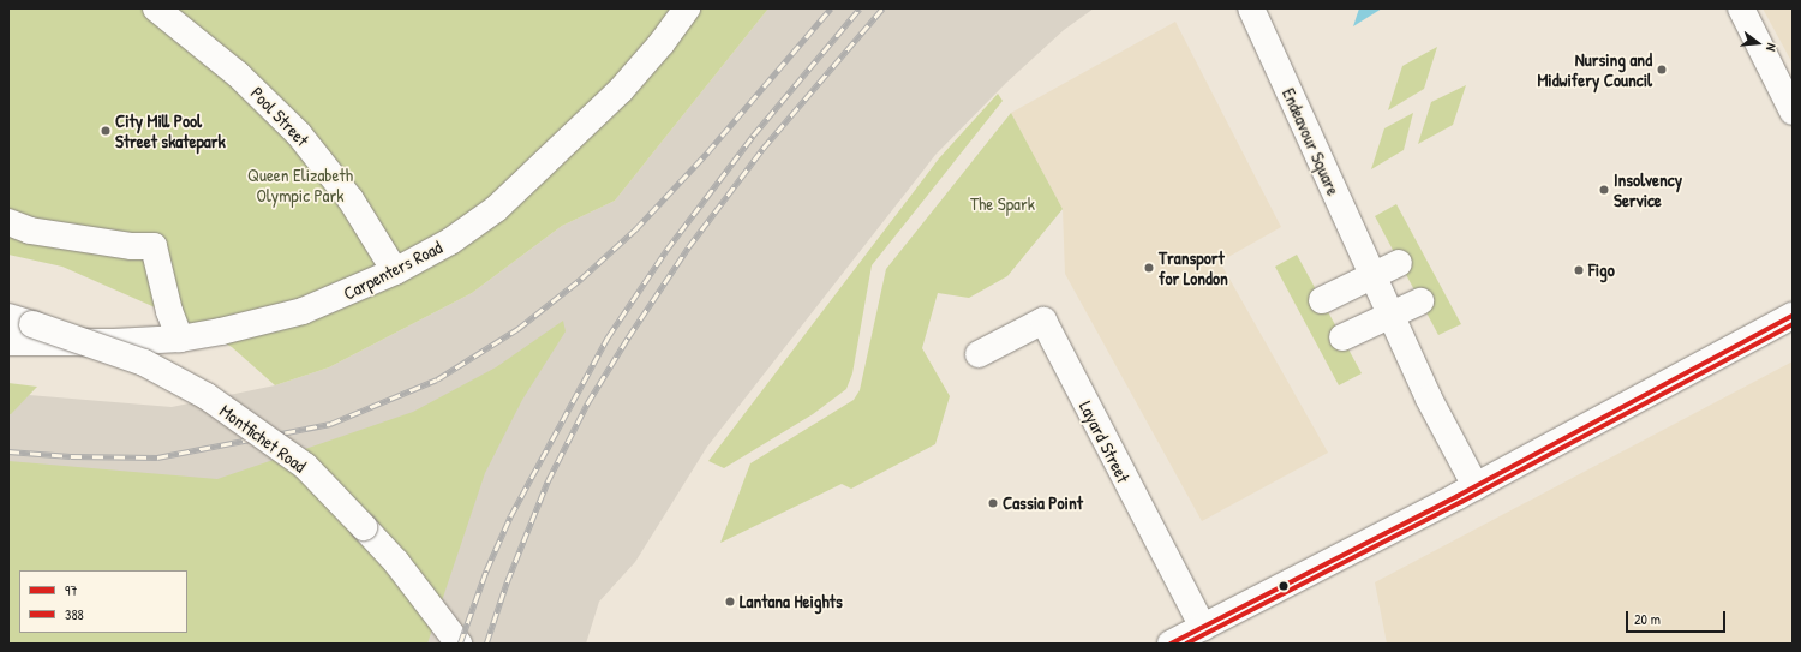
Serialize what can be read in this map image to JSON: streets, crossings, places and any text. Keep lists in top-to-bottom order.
{
  "streets": {
    "street": [
      "Pool Street",
      "Endeavour Square",
      "Carpenters Road",
      "Montfichet Road",
      "Layard Street"
    ]
  },
  "crossings": [
    ["Pool Street", "Carpenters Road"]
  ],
  "parks": ["Queen Elizabeth Olympic Park", "The Spark"],
  "places": [
    "Nursing and Midwifery Council",
    "City Mill Pool Street skatepark",
    "Insolvency Service",
    "Transport for London",
    "Figo",
    "Cassia Point",
    "Lantana Heights"
  ],
  "lines": ["transit line 97", "transit line 388"],
  "legend": ["97", "388"],
  "scale_bar": "20 m",
  "north": "right"
}
